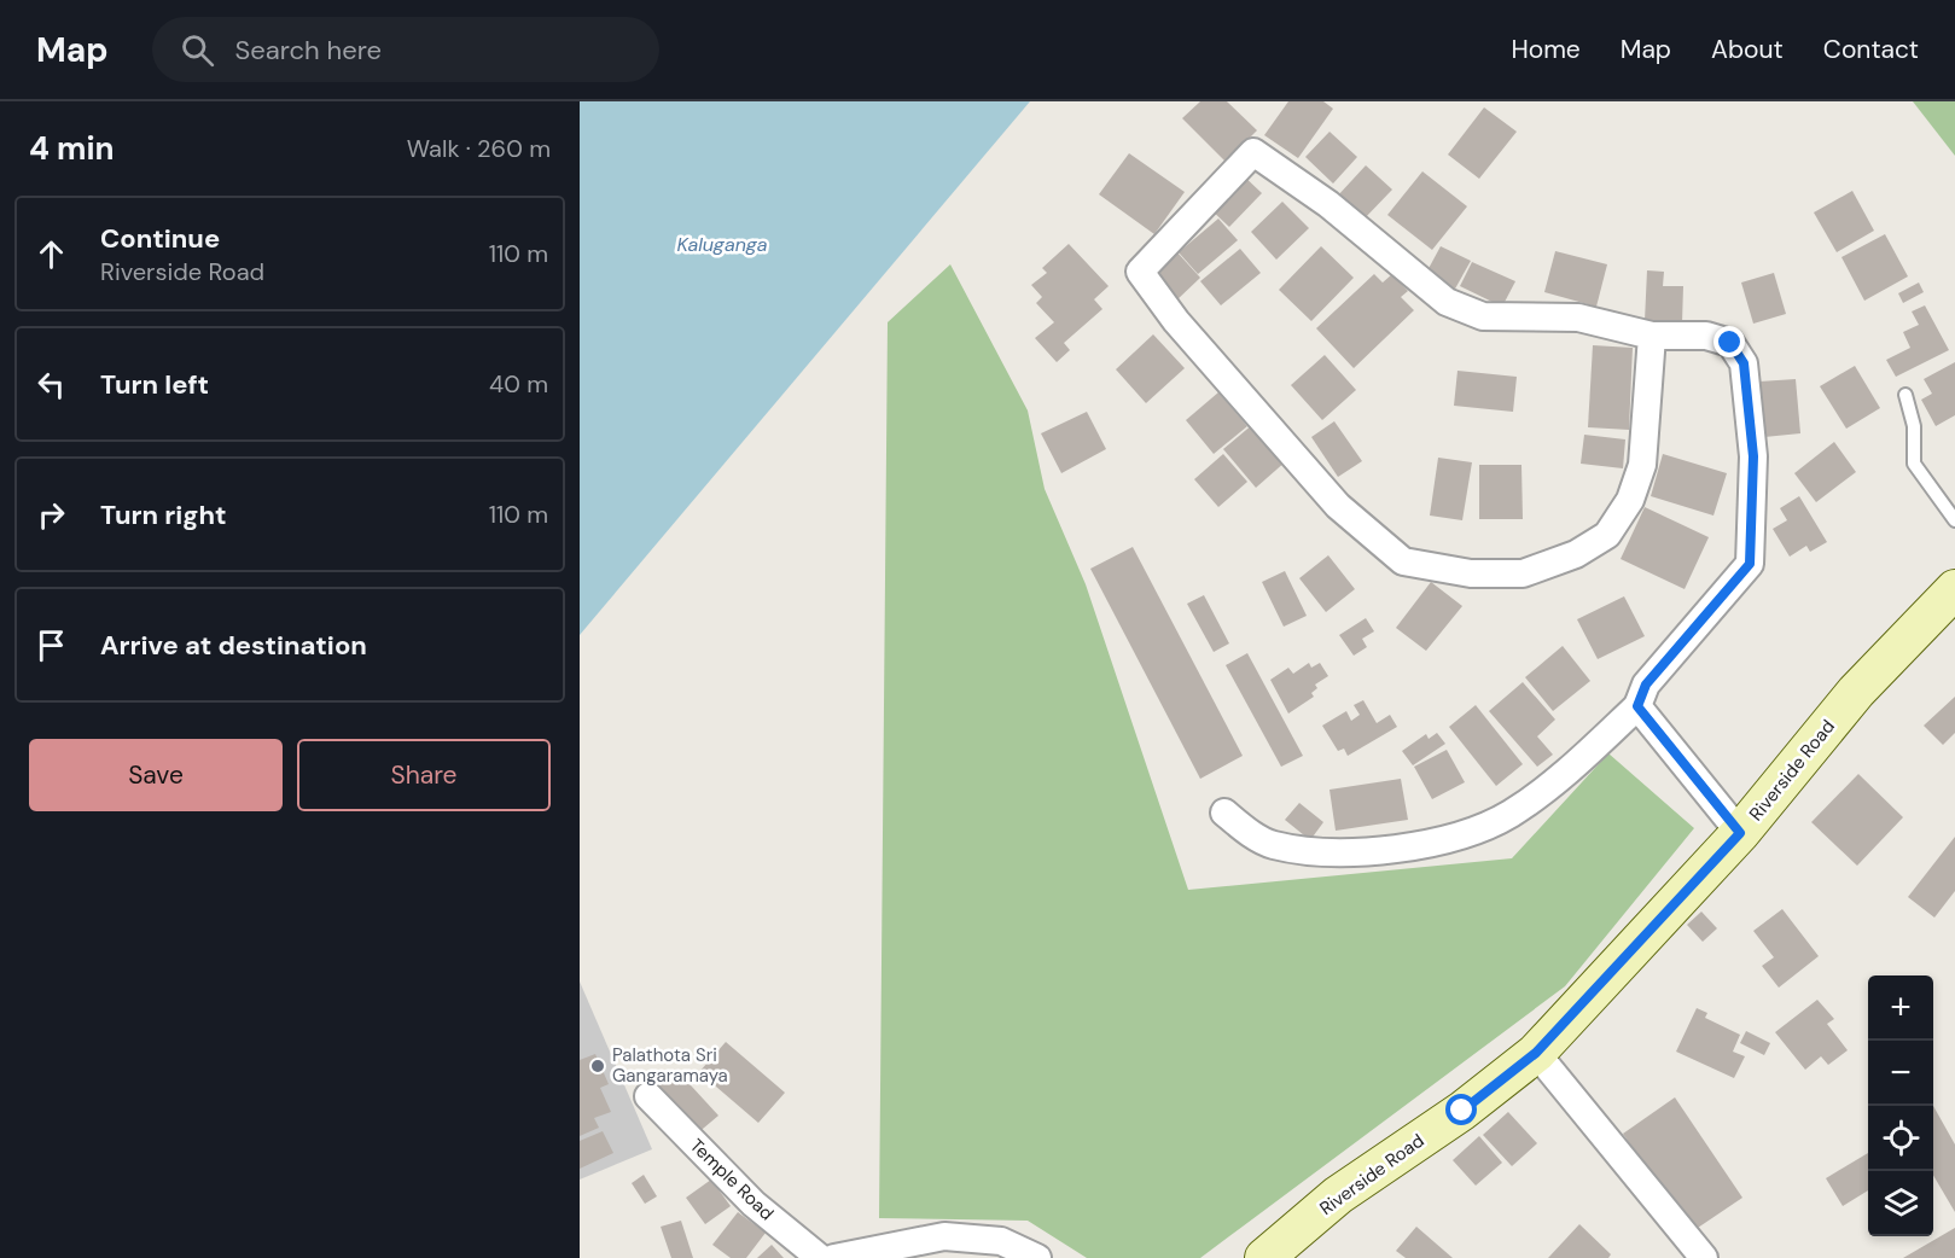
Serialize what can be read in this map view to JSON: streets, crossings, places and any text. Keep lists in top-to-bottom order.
{
  "streets": {
    "street": ["Riverside Road", "Temple Road"]
  },
  "water": ["Kaluganga"],
  "places": ["Palathota Sri Gangaramaya"],
  "page": {
    "header": "Map",
    "search": "Search here",
    "nav": [
      "Home",
      "Map",
      "About",
      "Contact"
    ],
    "heading": ["4 min", "Walk · 260 m"],
    "list": [
      ["Continue", "Riverside Road", "110 m"],
      ["Turn left", "40 m"],
      ["Turn right", "110 m"],
      "Arrive at destination"
    ],
    "buttons": ["Save", "Share"],
    "map_buttons": ["+", "−"]
  }
}
